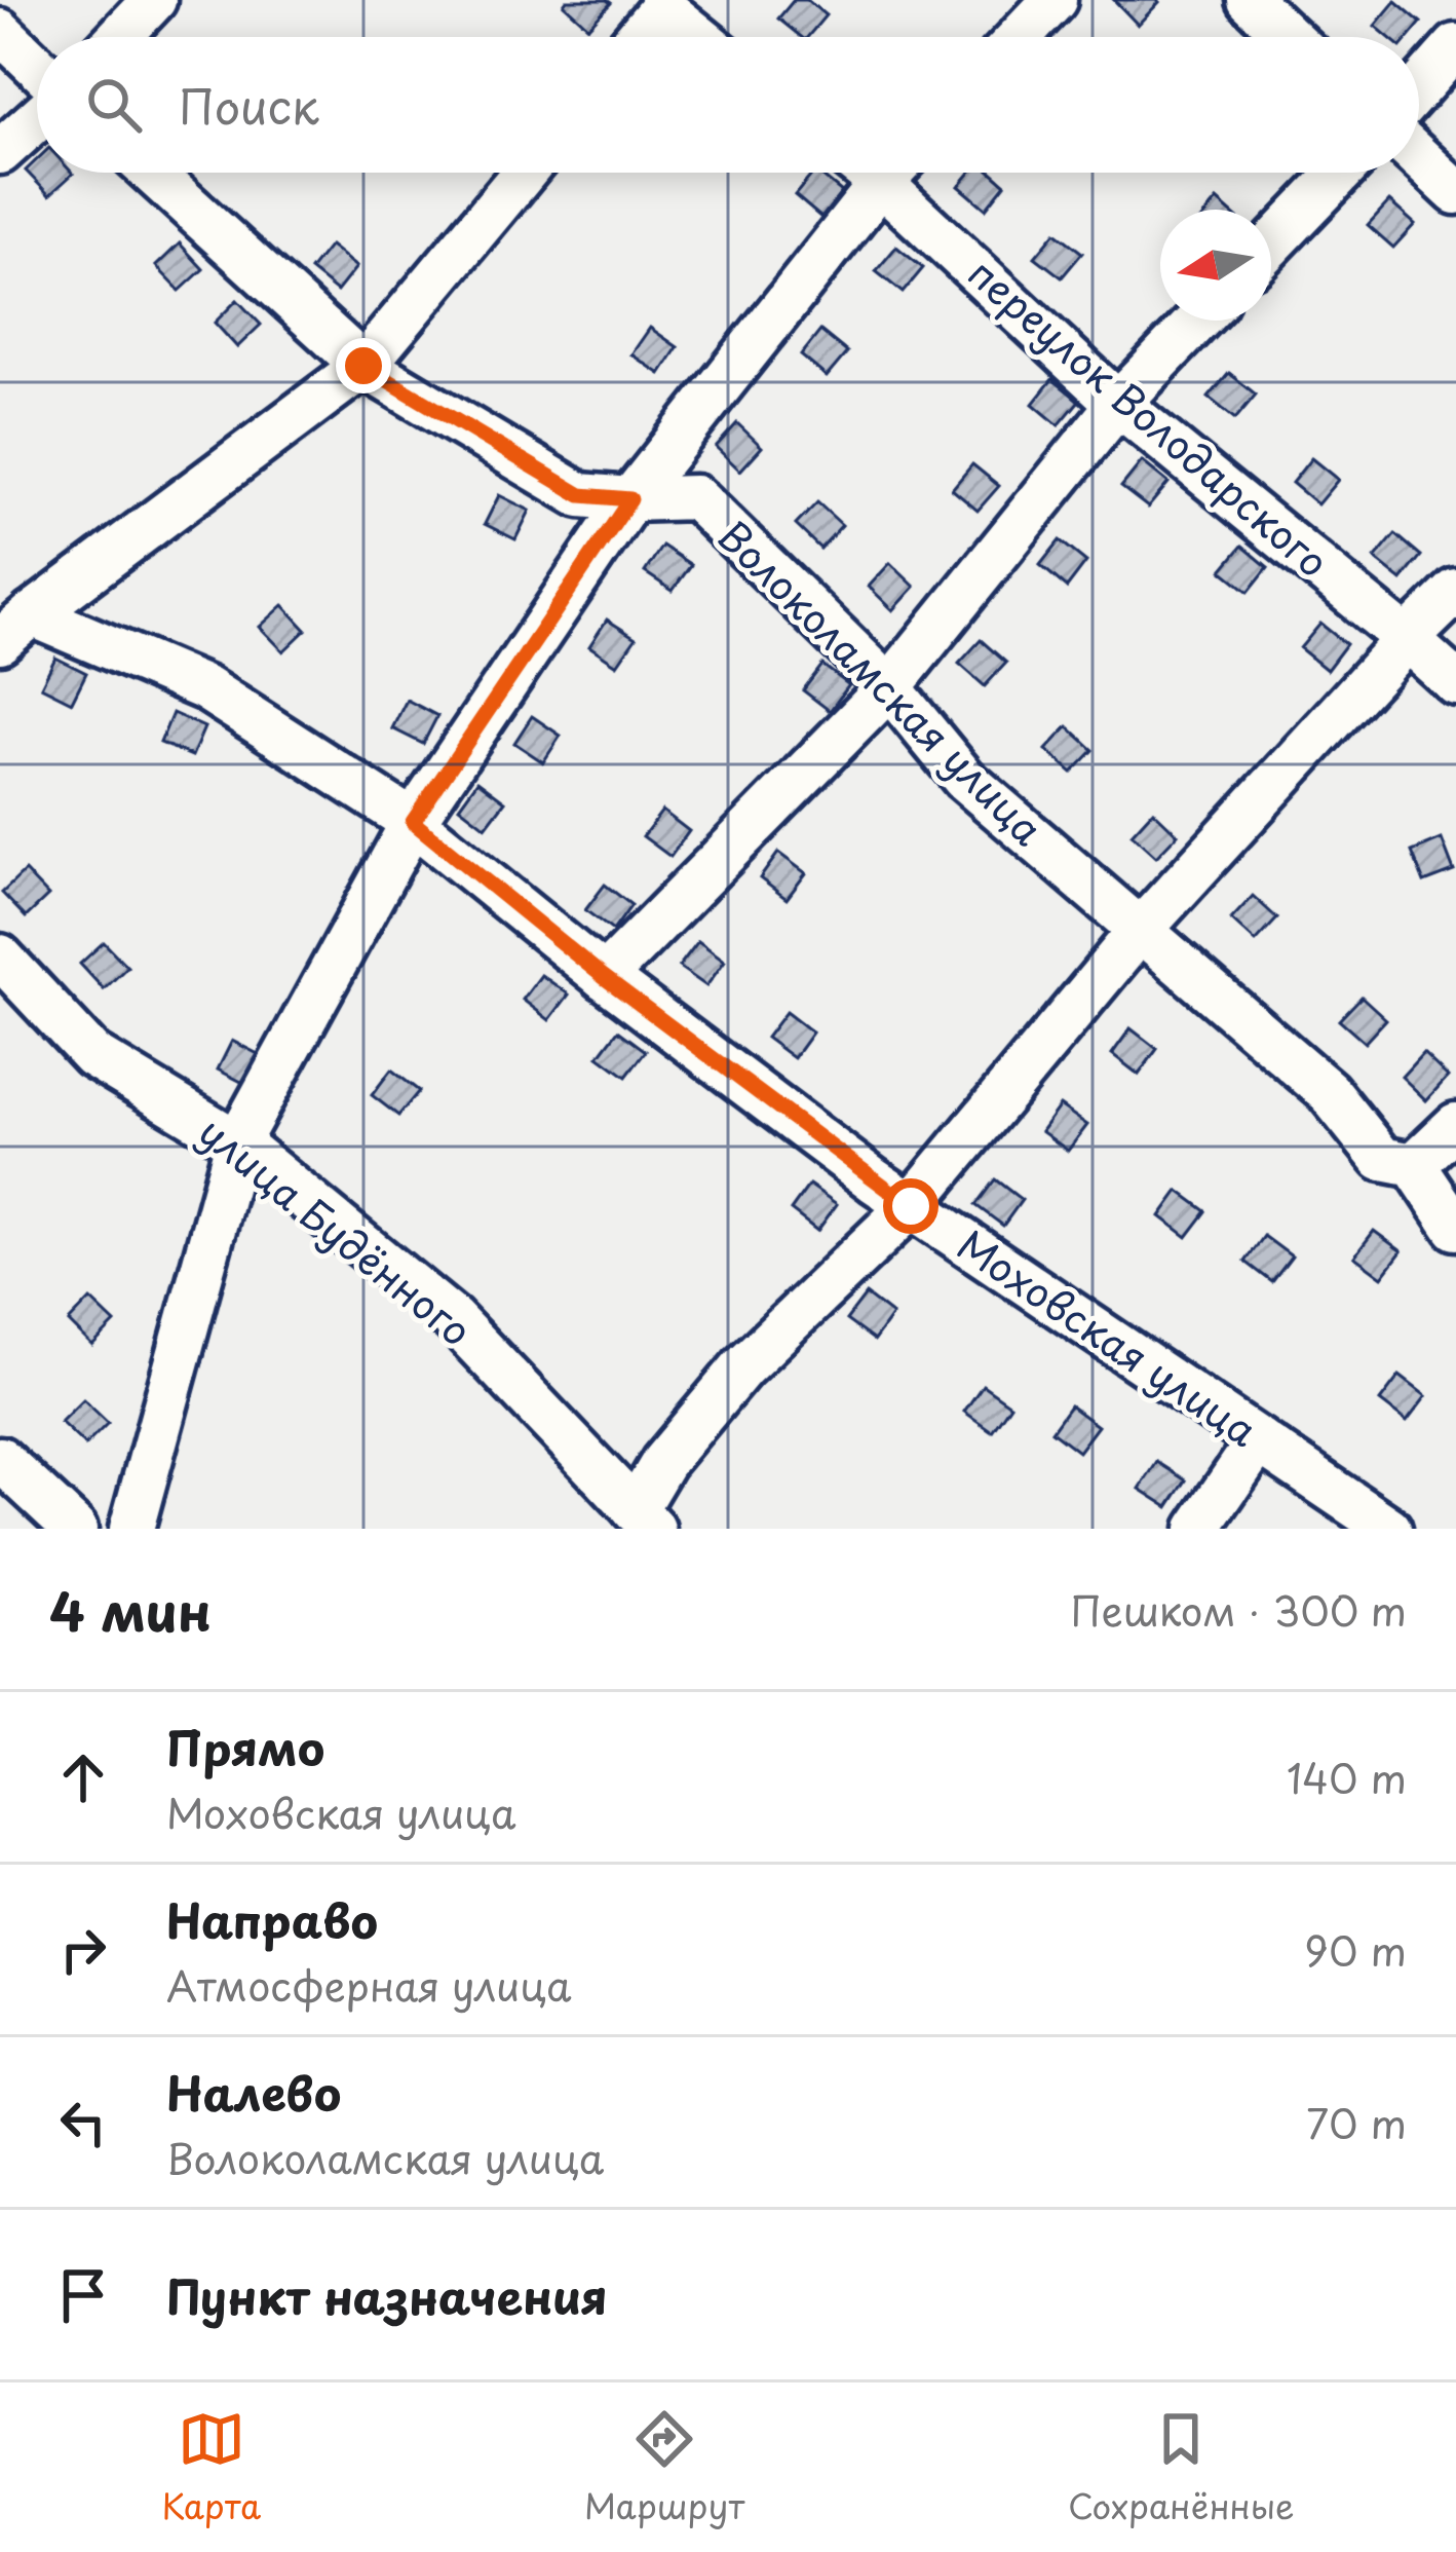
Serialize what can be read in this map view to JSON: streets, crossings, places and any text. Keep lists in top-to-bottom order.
{
  "streets": {
    "street": [
      "переулок Володарского",
      "Волоколамская улица",
      "улица Будённого",
      "Моховская улица"
    ]
  },
  "north": "left",
  "page": {
    "search": "Поиск",
    "heading": ["4 мин", "Пешком · 300 m"],
    "list": [
      ["Прямо", "Моховская улица", "140 m"],
      ["Направо", "Атмосферная улица", "90 m"],
      ["Налево", "Волоколамская улица", "70 m"],
      "Пункт назначения"
    ],
    "nav": ["Карта", "Маршрут", "Сохранённые"]
  }
}
